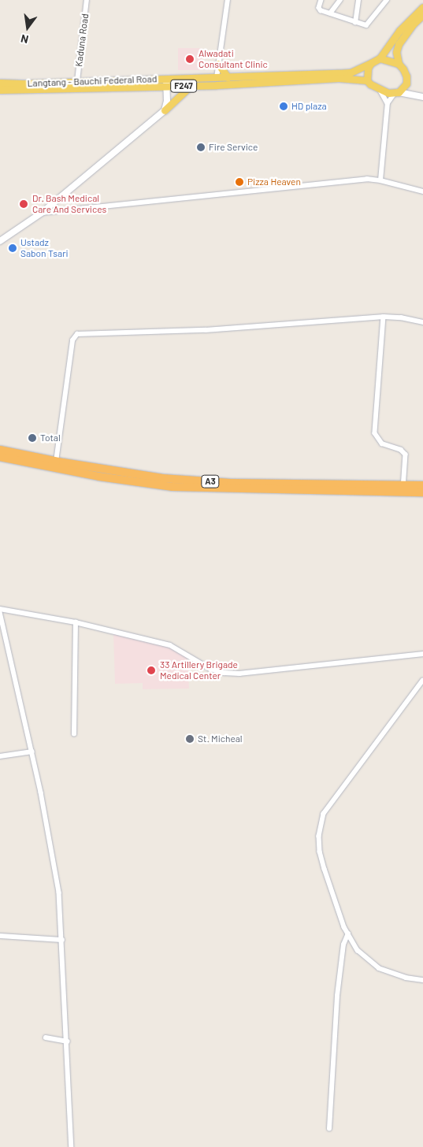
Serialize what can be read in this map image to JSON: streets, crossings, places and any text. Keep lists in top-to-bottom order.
{
  "streets": {
    "highway": ["A3"],
    "main road": ["Langtang - Bauchi Federal Road", "F247"],
    "street": ["Kaduna Road"]
  },
  "crossings": [
    ["Kaduna Road", "Langtang - Bauchi Federal Road"]
  ],
  "places": [
    "Alwadati Consultant Clinic",
    "HD plaza",
    "Fire Service",
    "Pizza Heaven",
    "Dr. Bash Medical Care And Services",
    "Ustadz Sabon Tsari",
    "Total",
    "33 Artillery Brigade Medical Center",
    "St. Micheal"
  ],
  "north": "bottom"
}
